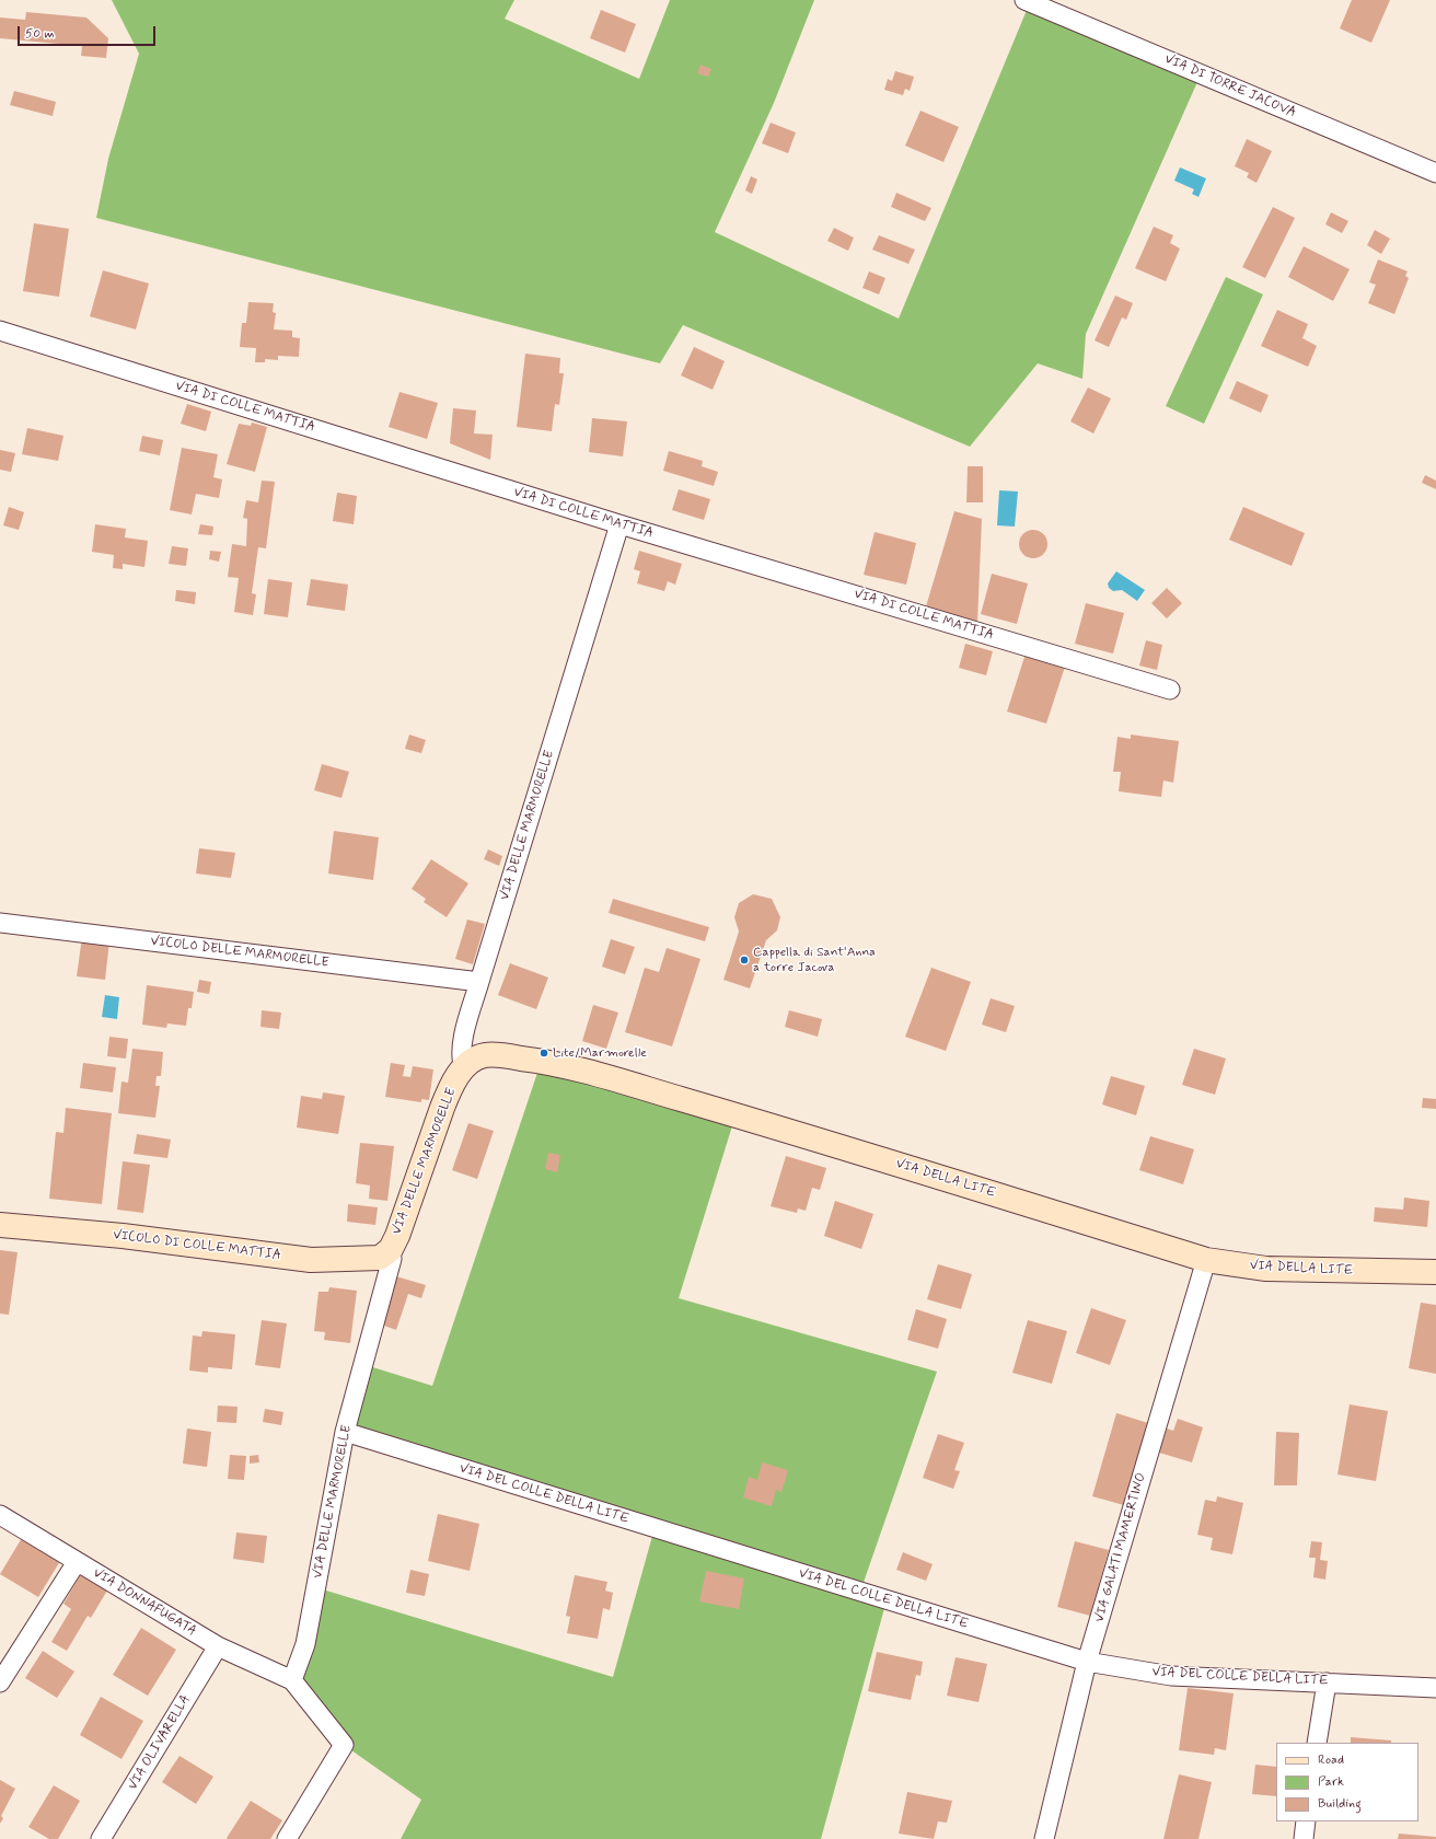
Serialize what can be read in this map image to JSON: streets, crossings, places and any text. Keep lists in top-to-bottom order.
{
  "streets": {
    "street": [
      "VIA DI TORRE JACOVA",
      "VIA DI COLLE MATTIA",
      "VIA DELLE MARMORELLE",
      "VICOLO DELLE MARMORELLE",
      "VIA DELLA LITE",
      "VICOLO DI COLLE MATTIA",
      "VIA DEL COLLE DELLA LITE",
      "VIA GALATI MAMERTINO",
      "VIA DONNAFUGATA",
      "VIA OLIVARELLA"
    ]
  },
  "crossings": [
    ["VIA DI COLLE MATTIA", "VIA DELLE MARMORELLE"],
    ["VIA DELLE MARMORELLE", "VICOLO DELLE MARMORELLE"],
    ["VIA DELLE MARMORELLE", "VIA DELLA LITE"],
    ["VIA DELLE MARMORELLE", "VICOLO DI COLLE MATTIA"],
    ["VIA DELLE MARMORELLE", "VIA DEL COLLE DELLA LITE"],
    ["VIA DELLE MARMORELLE", "VIA DONNAFUGATA"],
    ["VIA DELLA LITE", "VIA GALATI MAMERTINO"],
    ["VIA DEL COLLE DELLA LITE", "VIA GALATI MAMERTINO"],
    ["VIA DONNAFUGATA", "VIA OLIVARELLA"]
  ],
  "places": ["Cappella di Sant'Anna a torre Jacova", "Lite/Marmorelle"],
  "legend": ["Road", "Park", "Building"],
  "scale_bar": "50 m"
}
